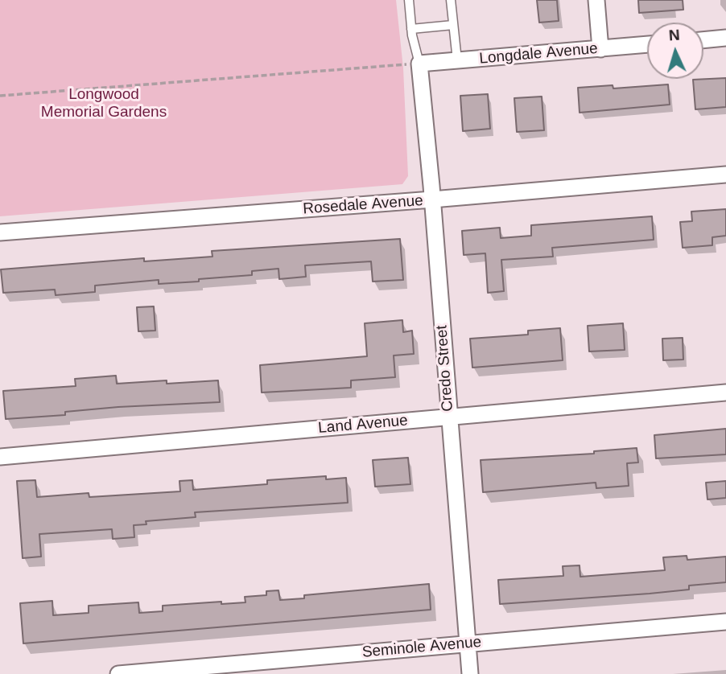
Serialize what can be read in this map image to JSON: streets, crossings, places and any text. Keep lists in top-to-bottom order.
{
  "streets": {
    "street": [
      "Longdale Avenue",
      "Rosedale Avenue",
      "Credo Street",
      "Land Avenue",
      "Seminole Avenue"
    ]
  },
  "crossings": [
    ["Longdale Avenue", "Credo Street"],
    ["Rosedale Avenue", "Credo Street"],
    ["Credo Street", "Land Avenue"],
    ["Credo Street", "Seminole Avenue"]
  ],
  "parks": ["Longwood Memorial Gardens"],
  "north": "top"
}
